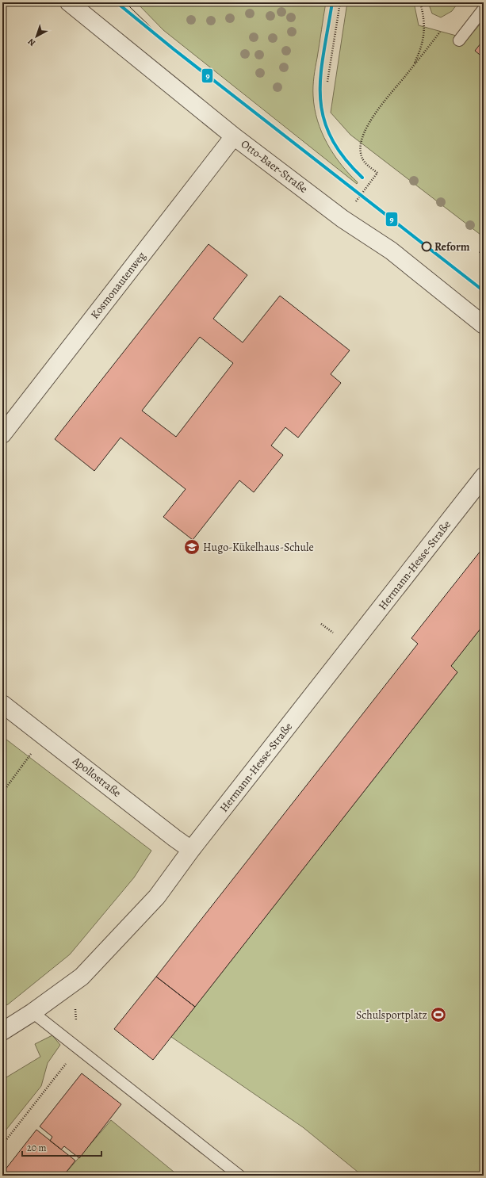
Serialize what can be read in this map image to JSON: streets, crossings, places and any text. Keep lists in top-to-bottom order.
{
  "streets": {
    "street": [
      "Otto-Baer-Straße",
      "Kosmonautenweg",
      "Hermann-Hesse-Straße",
      "Apollostraße"
    ]
  },
  "crossings": [
    ["Otto-Baer-Straße", "Kosmonautenweg"],
    ["Hermann-Hesse-Straße", "Apollostraße"]
  ],
  "places": {
    "other": ["Reform"],
    "school or university": ["Hugo-Kükelhaus-Schule"],
    "sports": ["Schulsportplatz"]
  },
  "lines": ["transit line 9"],
  "scale_bar": "20 m",
  "north": "bottom left"
}
